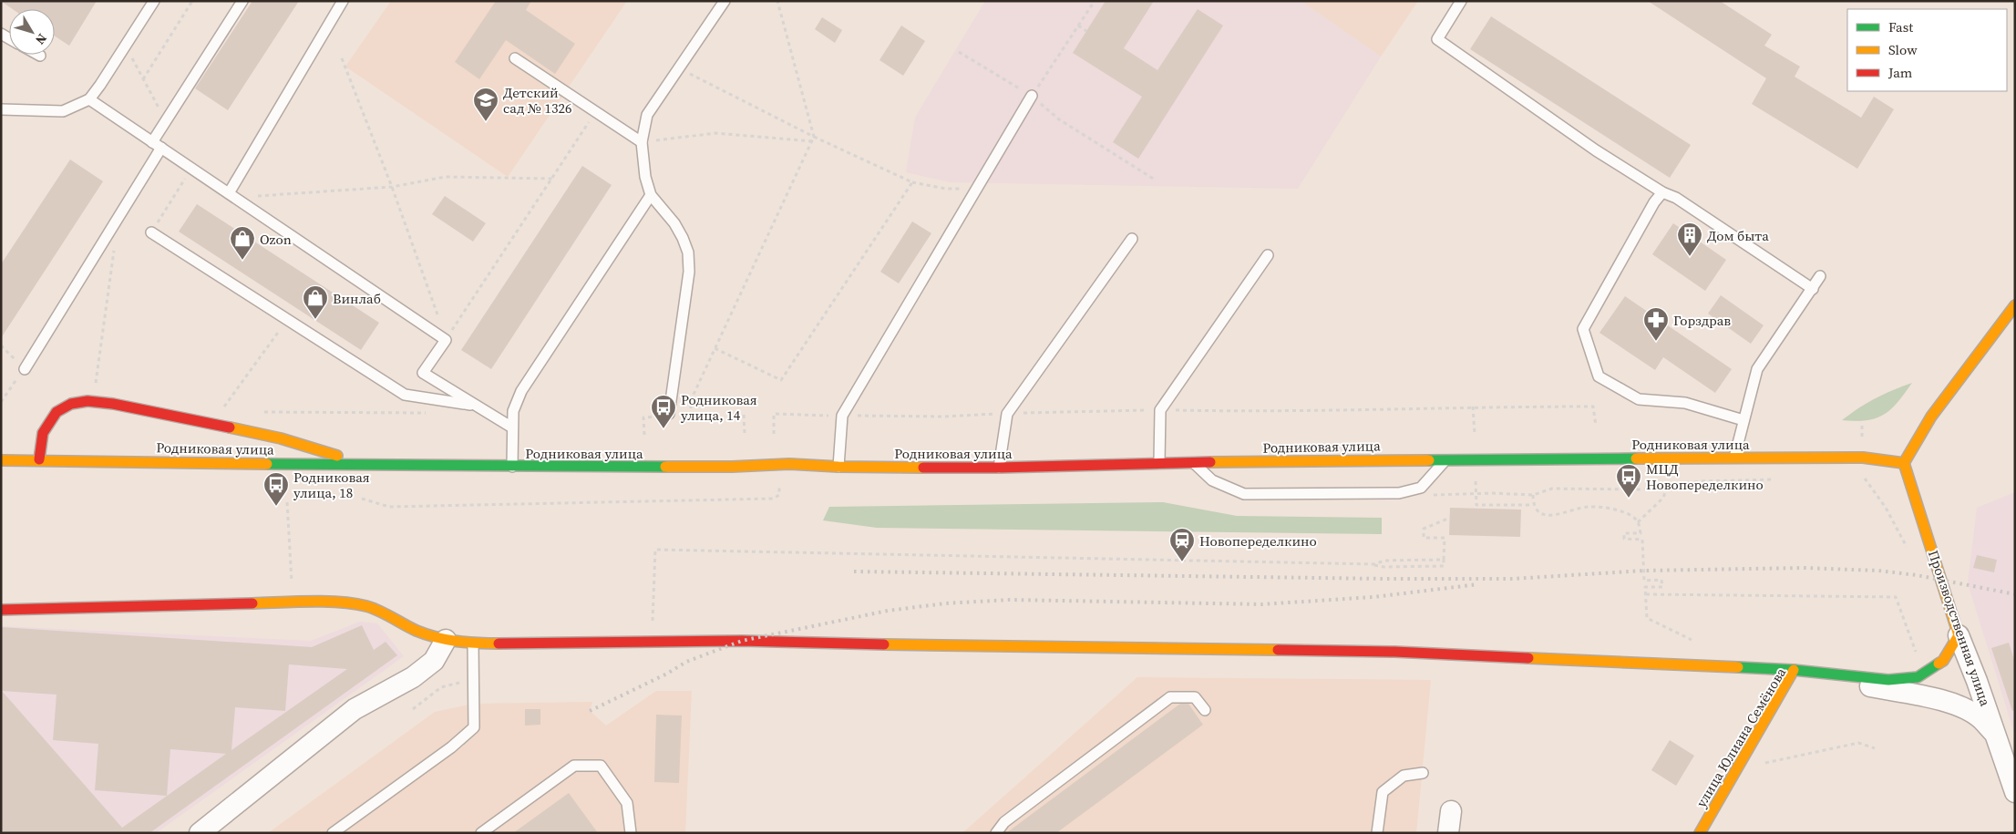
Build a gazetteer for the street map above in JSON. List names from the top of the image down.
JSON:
{
  "streets": {
    "main road": ["Родниковая улица", "Производственная улица", "улица Юлиана Семёнова"]
  },
  "crossings": [
    ["Родниковая улица", "Производственная улица"],
    ["Производственная улица", "улица Юлиана Семёнова"]
  ],
  "places": {
    "school or university": ["Детский сад № 1326"],
    "building": ["Дом быта"],
    "shop": ["Ozon", "Винлаб"],
    "pharmacy": ["Горздрав"],
    "bus stop": ["Родниковая улица, 14", "МЦД Новопеределкино", "Родниковая улица, 18"],
    "station": ["Новопеределкино"]
  },
  "legend": ["Fast", "Slow", "Jam"],
  "north": "bottom right"
}
